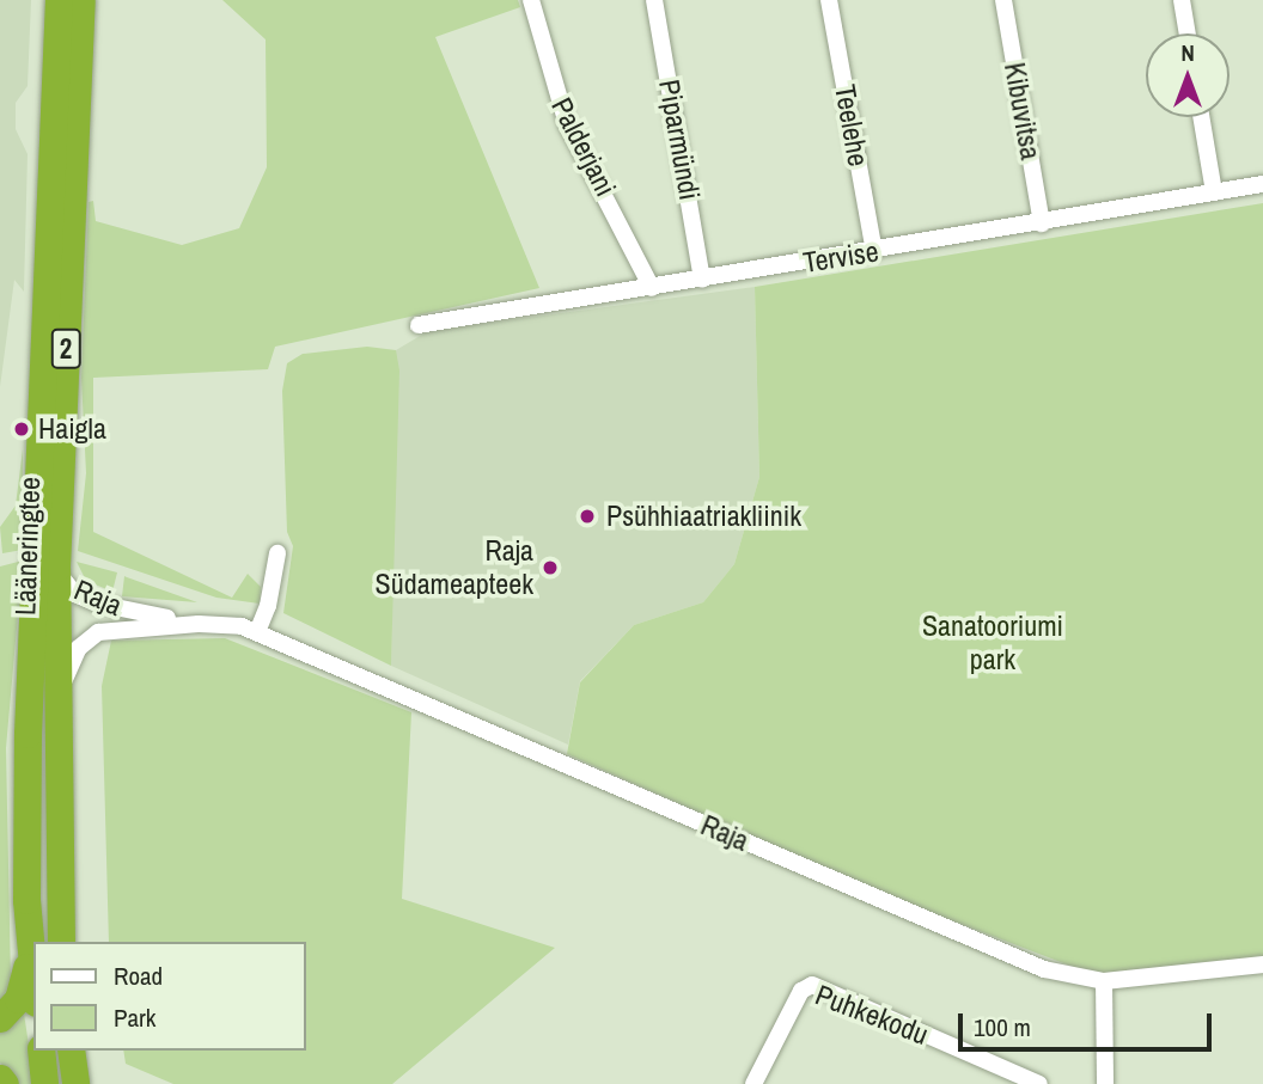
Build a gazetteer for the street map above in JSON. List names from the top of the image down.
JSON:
{
  "streets": {
    "highway": ["2", "Lääneringtee"],
    "street": [
      "Kibuvitsa",
      "Teelehe",
      "Piparmündi",
      "Palderjani",
      "Tervise",
      "Raja",
      "Puhkekodu"
    ]
  },
  "crossings": [
    ["Kibuvitsa", "Tervise"],
    ["Teelehe", "Tervise"],
    ["Piparmündi", "Tervise"],
    ["Palderjani", "Tervise"],
    ["Lääneringtee", "Raja"]
  ],
  "parks": ["Sanatooriumi park"],
  "places": ["Haigla", "Psühhiaatriakliinik", "Raja Südameapteek"],
  "legend": ["Road", "Park"],
  "scale_bar": "100 m",
  "north": "top"
}
